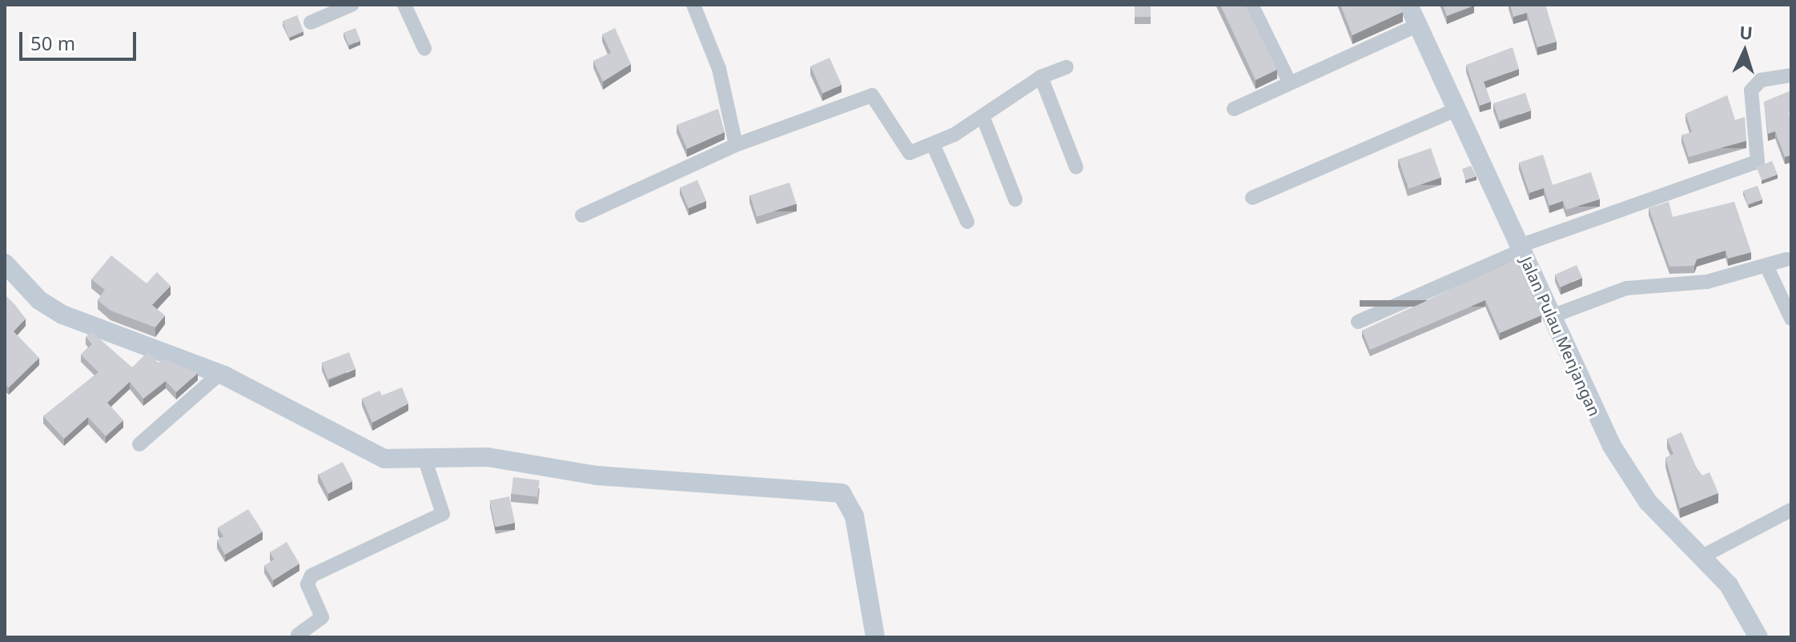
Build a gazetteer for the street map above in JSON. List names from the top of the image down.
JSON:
{
  "streets": {
    "street": ["Jalan Pulau Menjangan"]
  },
  "scale_bar": "50 m",
  "north": "top"
}
